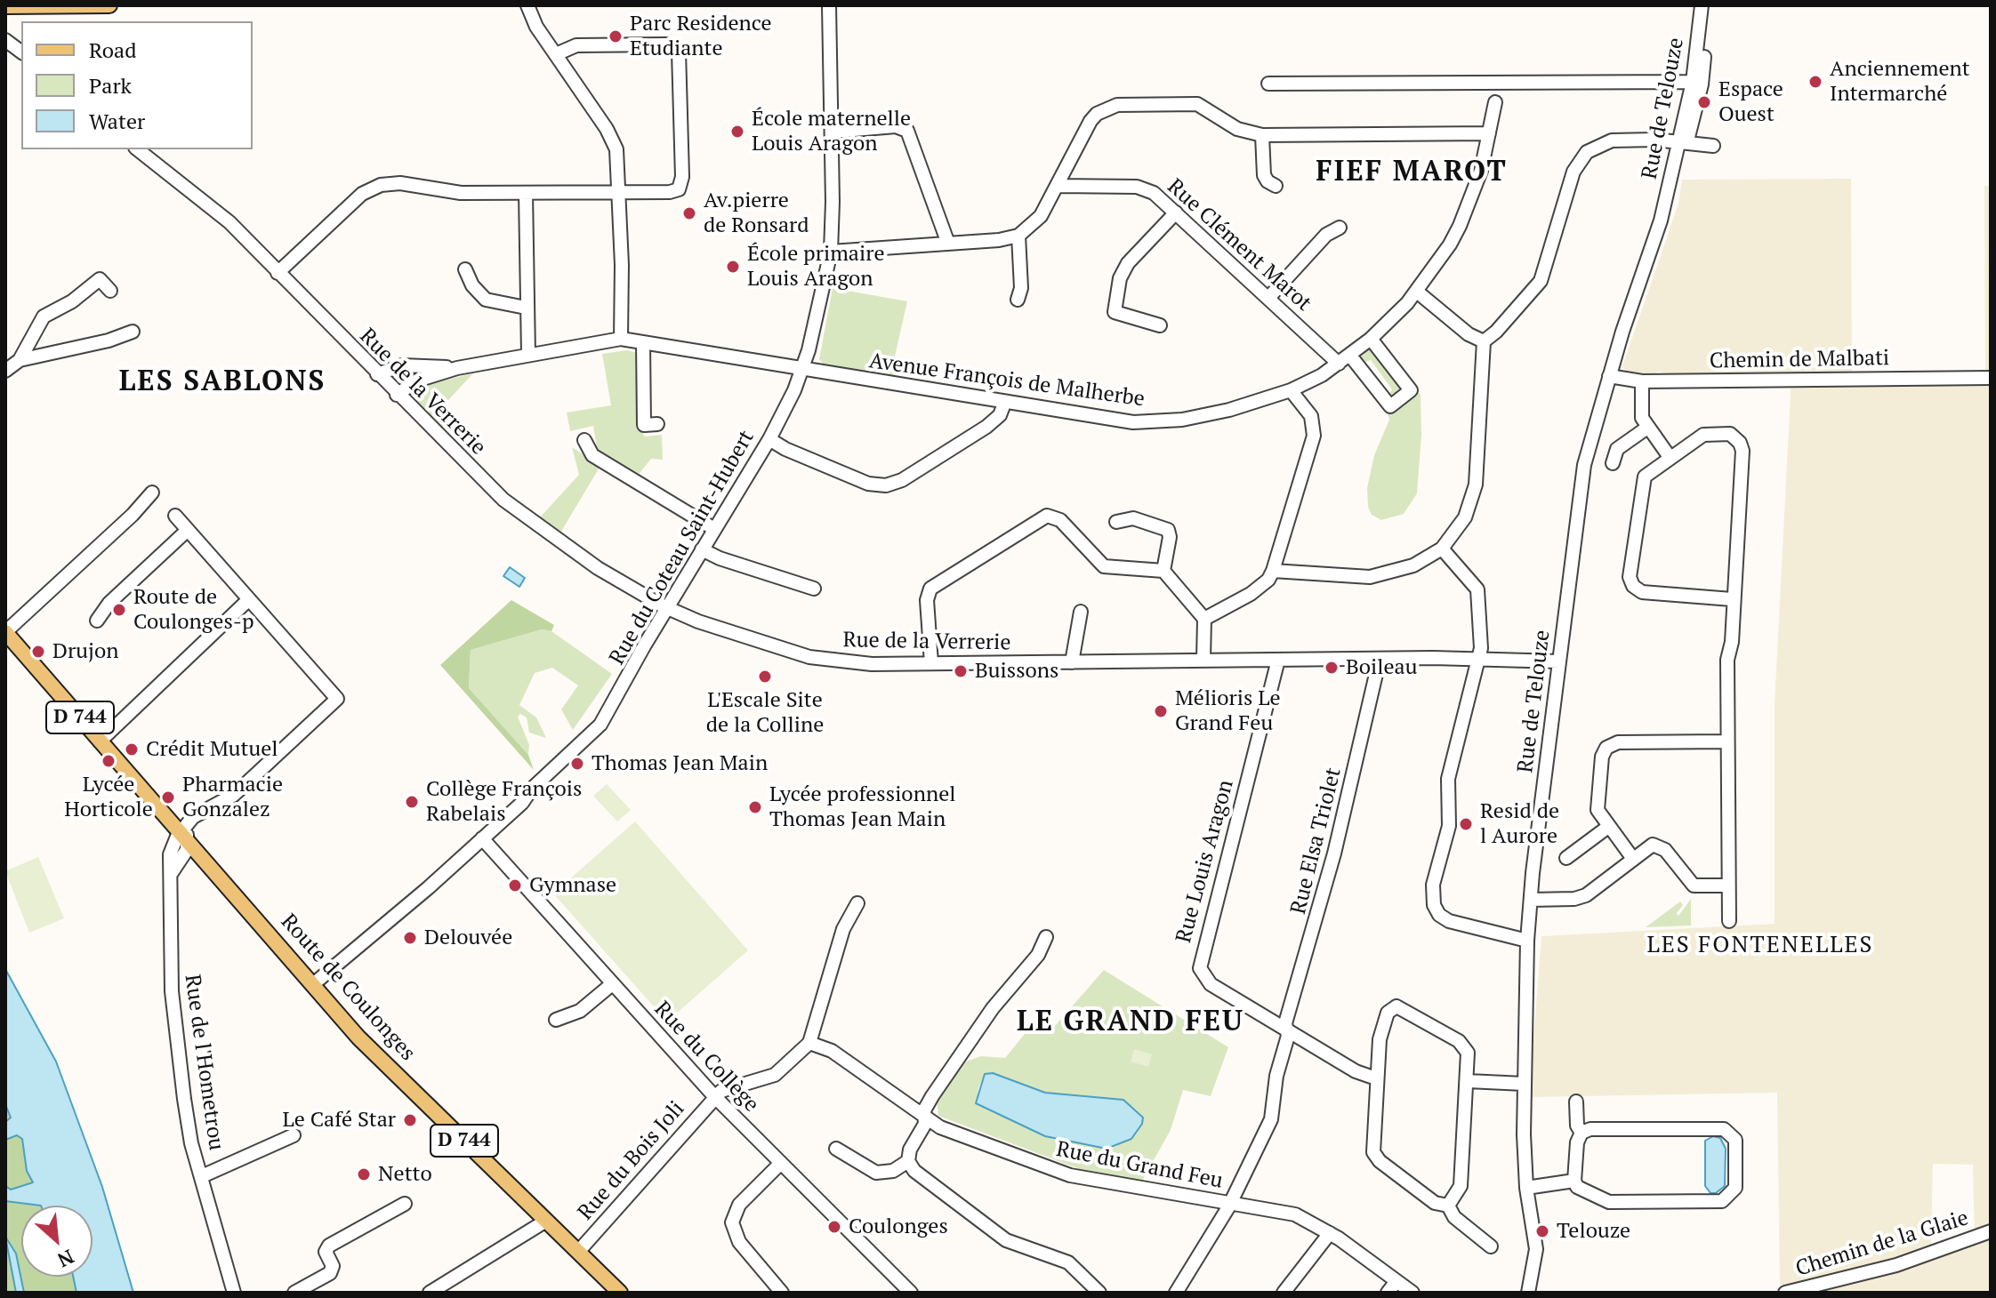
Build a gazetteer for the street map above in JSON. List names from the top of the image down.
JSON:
{
  "streets": {
    "main road": ["D 744", "Route de Coulonges"],
    "street": [
      "Rue de Telouze",
      "Rue Clément Marot",
      "Chemin de Malbati",
      "Avenue François de Malherbe",
      "Rue de la Verrerie",
      "Rue du Coteau Saint-Hubert",
      "Rue Elsa Triolet",
      "Rue Louis Aragon",
      "Rue du Collège",
      "Rue de l'Hometrou",
      "Rue du Bois Joli",
      "Rue du Grand Feu",
      "Chemin de la Glaie"
    ]
  },
  "crossings": [
    ["Rue de Telouze", "Chemin de Malbati"],
    ["Rue de Telouze", "Rue de la Verrerie"],
    ["Rue Clément Marot", "Avenue François de Malherbe"],
    ["Avenue François de Malherbe", "Rue du Coteau Saint-Hubert"],
    ["Rue de la Verrerie", "Rue du Coteau Saint-Hubert"],
    ["Rue de la Verrerie", "Rue Elsa Triolet"],
    ["Rue de la Verrerie", "Rue Louis Aragon"],
    ["Rue du Coteau Saint-Hubert", "Route de Coulonges"],
    ["Rue du Coteau Saint-Hubert", "Rue du Collège"],
    ["Rue Elsa Triolet", "Rue Louis Aragon"],
    ["Rue Elsa Triolet", "Rue du Grand Feu"],
    ["Route de Coulonges", "Rue de l'Hometrou"],
    ["Route de Coulonges", "Rue du Bois Joli"],
    ["Rue du Collège", "Rue du Bois Joli"]
  ],
  "districts": [
    "FIEF MAROT",
    "LES SABLONS",
    "LES FONTENELLES",
    "LE GRAND FEU"
  ],
  "places": [
    "Parc Residence Etudiante",
    "Anciennement Intermarché",
    "Espace Ouest",
    "École maternelle Louis Aragon",
    "Av.pierre de Ronsard",
    "École primaire Louis Aragon",
    "Route de Coulonges-p",
    "Drujon",
    "Boileau",
    "Buissons",
    "L'Escale Site de la Colline",
    "Mélioris Le Grand Feu",
    "Crédit Mutuel",
    "Lycée Horticole",
    "Thomas Jean Main",
    "Pharmacie Gonzalez",
    "Collège François Rabelais",
    "Lycée professionnel Thomas Jean Main",
    "Resid de l Aurore",
    "Gymnase",
    "Delouvée",
    "Le Café Star",
    "Netto",
    "Coulonges",
    "Telouze"
  ],
  "legend": ["Road", "Park", "Water"],
  "north": "bottom right"
}
